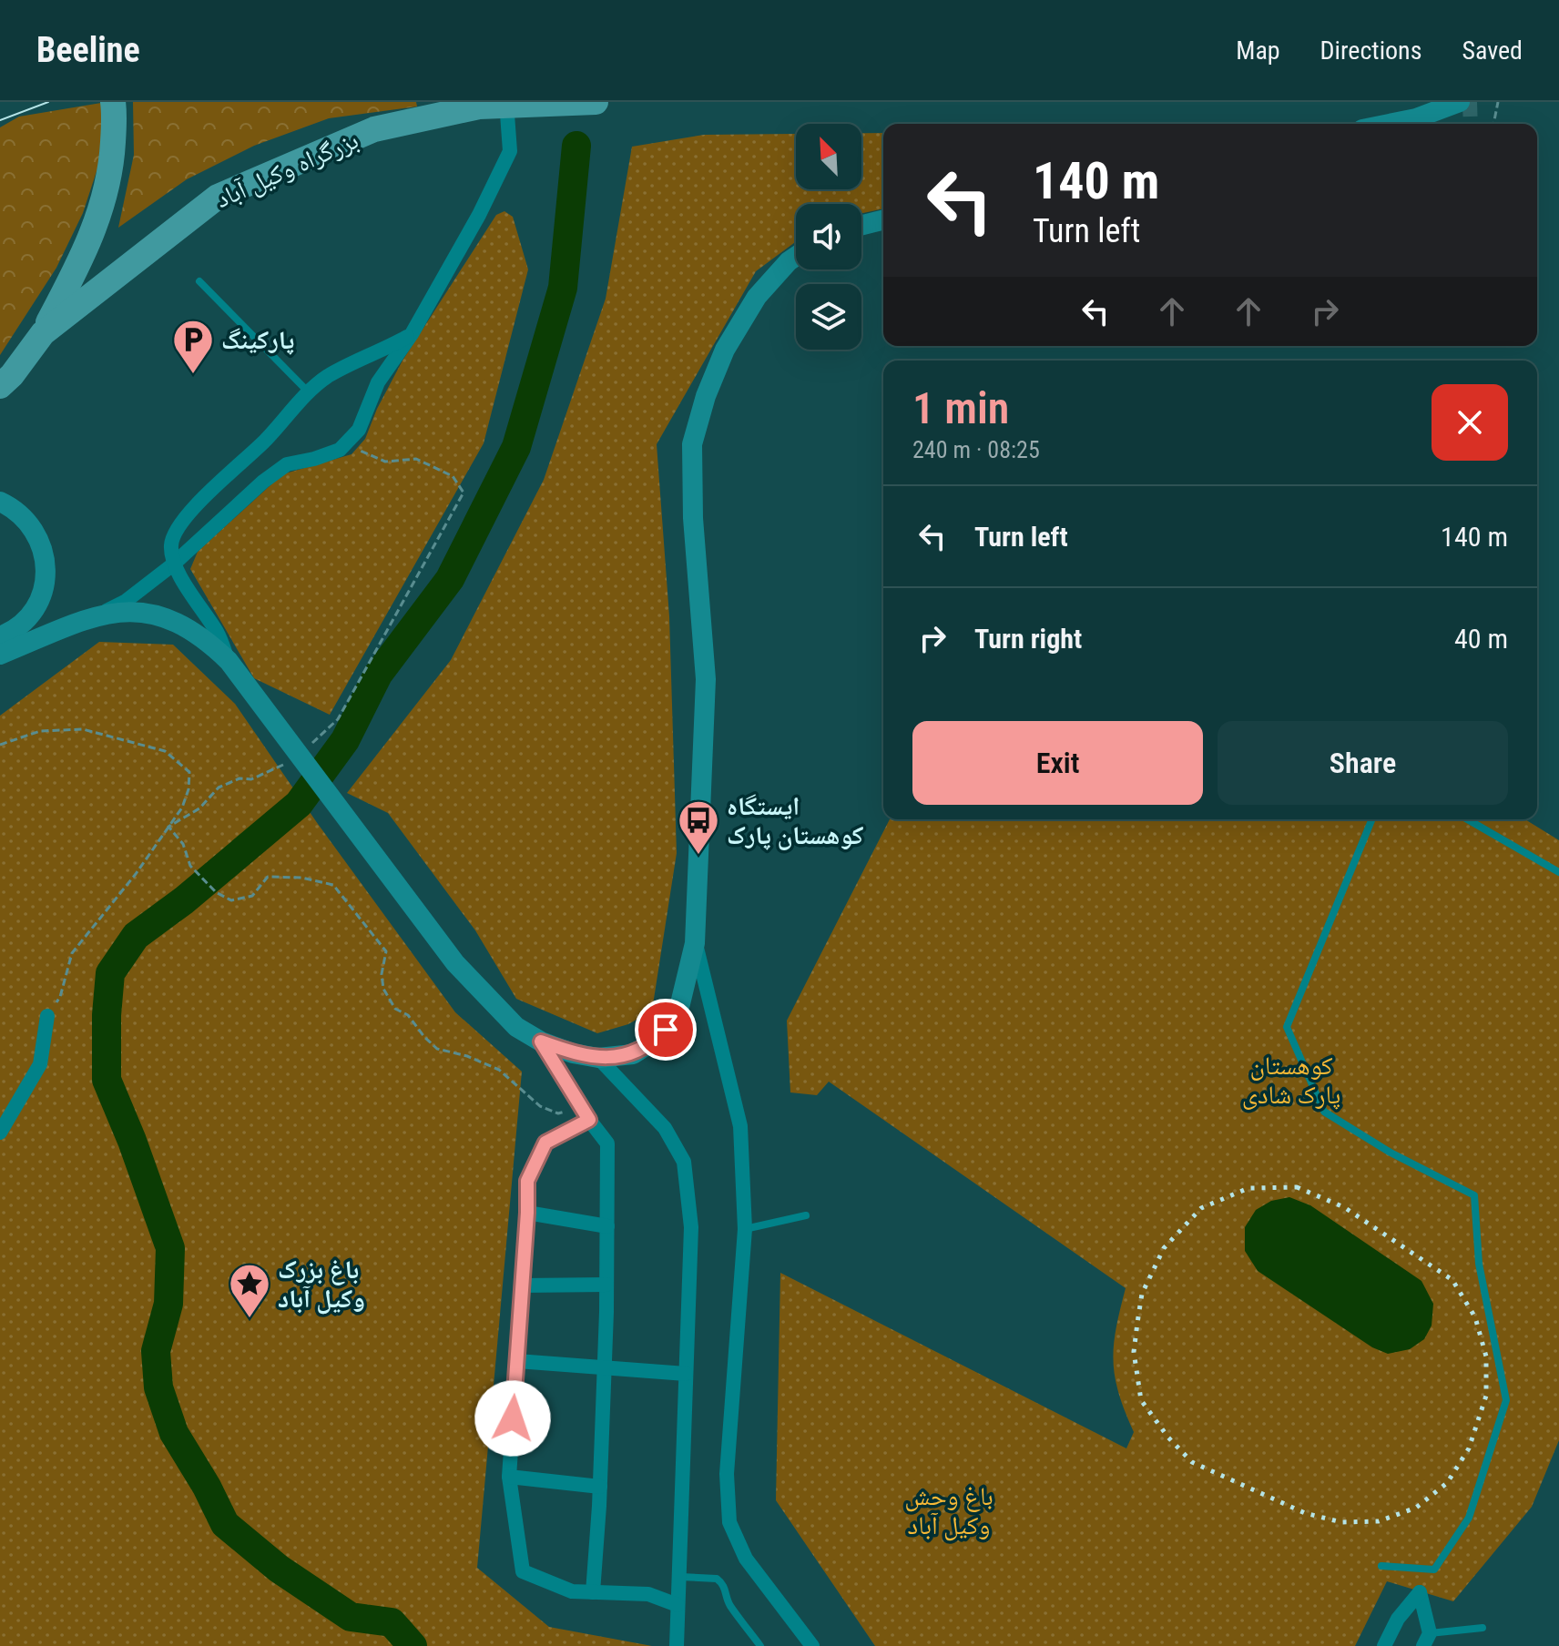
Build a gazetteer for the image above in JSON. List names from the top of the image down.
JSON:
{
  "streets": {
    "highway": ["بزرگراه وکیل آباد"]
  },
  "parks": ["کوهستان پارک شادی", "باغ وحش وکیل آباد"],
  "places": {
    "parking": ["پارکینگ"],
    "bus stop": ["ایستگاه کوهستان پارک"],
    "place": ["باغ بزرک وکیل آباد"]
  },
  "north": "top left",
  "page": {
    "header": "Beeline",
    "nav": ["Map", "Directions", "Saved"],
    "turn": ["140 m", "Turn left"],
    "heading": ["1 min", "240 m · 08:25"],
    "list": [
      {
        "name": "Turn left",
        "value": "140 m"
      },
      {
        "name": "Turn right",
        "value": "40 m"
      }
    ],
    "buttons": ["Exit", "Share"]
  }
}
